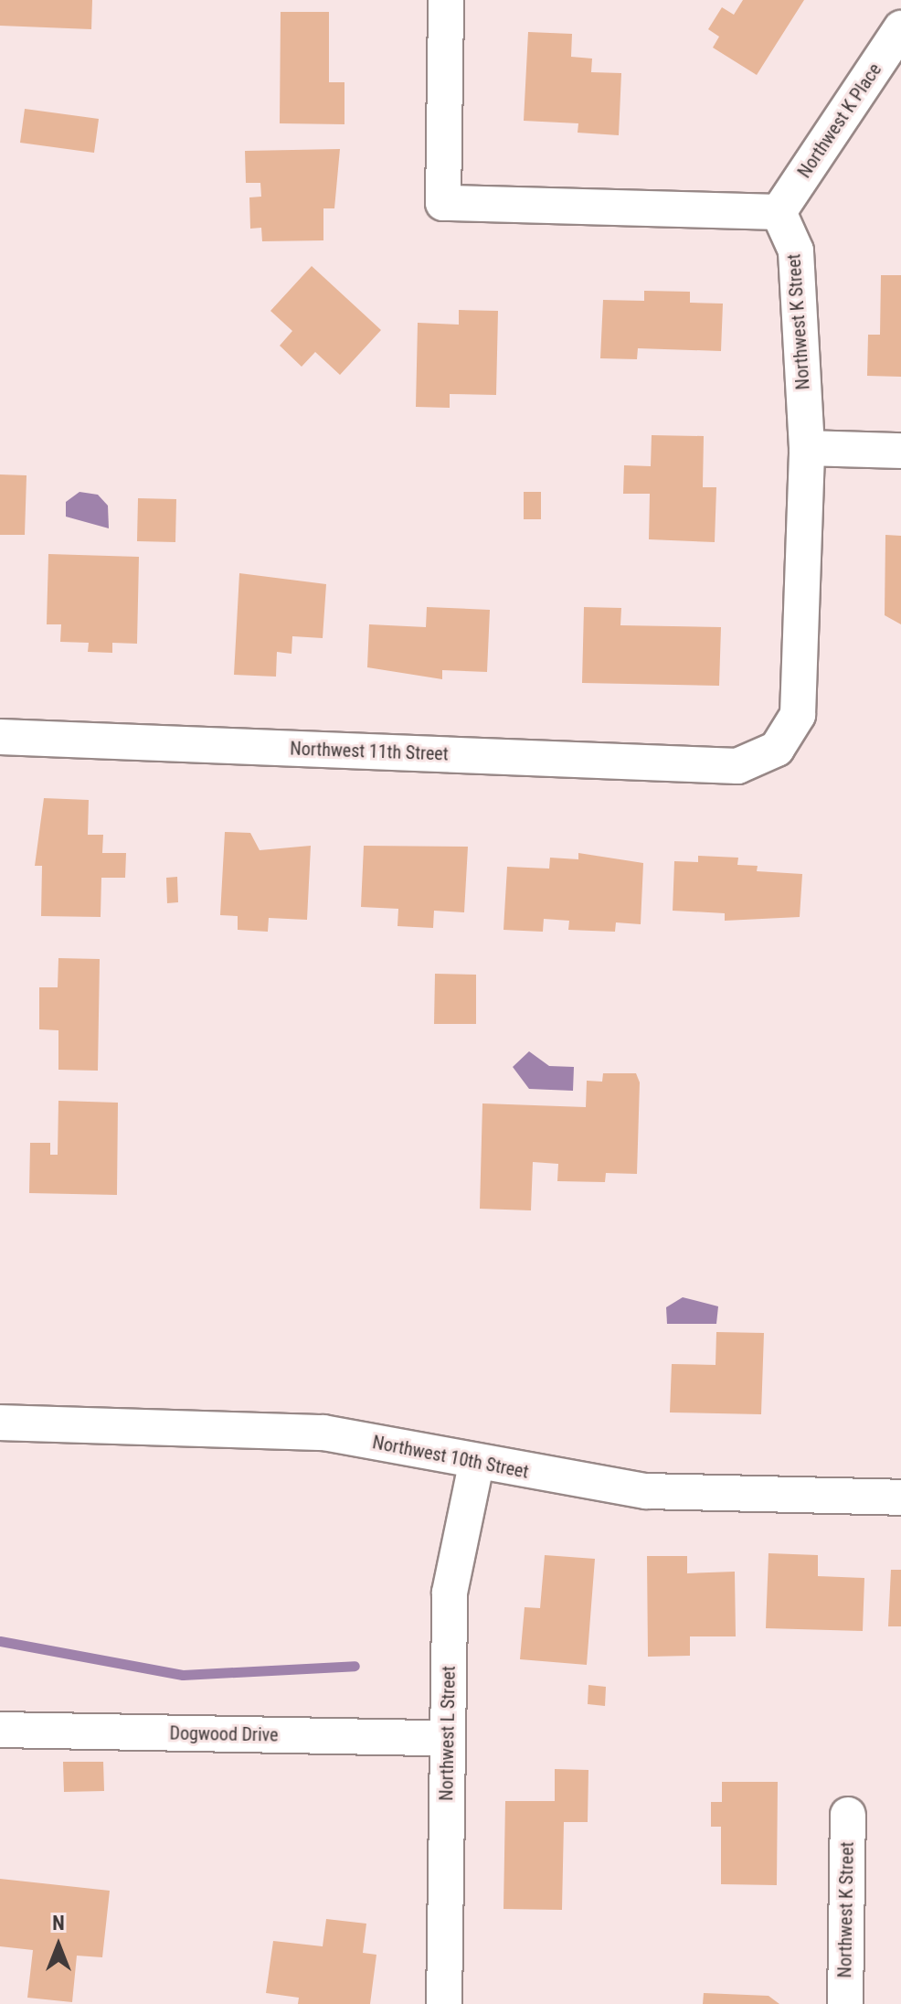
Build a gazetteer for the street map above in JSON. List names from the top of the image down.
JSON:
{
  "streets": {
    "street": [
      "Northwest K Place",
      "Northwest K Street",
      "Northwest 11th Street",
      "Northwest 10th Street",
      "Northwest L Street",
      "Dogwood Drive"
    ]
  },
  "crossings": [
    ["Northwest K Place", "Northwest K Street"],
    ["Northwest K Street", "Northwest 11th Street"],
    ["Northwest 10th Street", "Northwest L Street"],
    ["Northwest L Street", "Dogwood Drive"]
  ],
  "north": "top"
}
